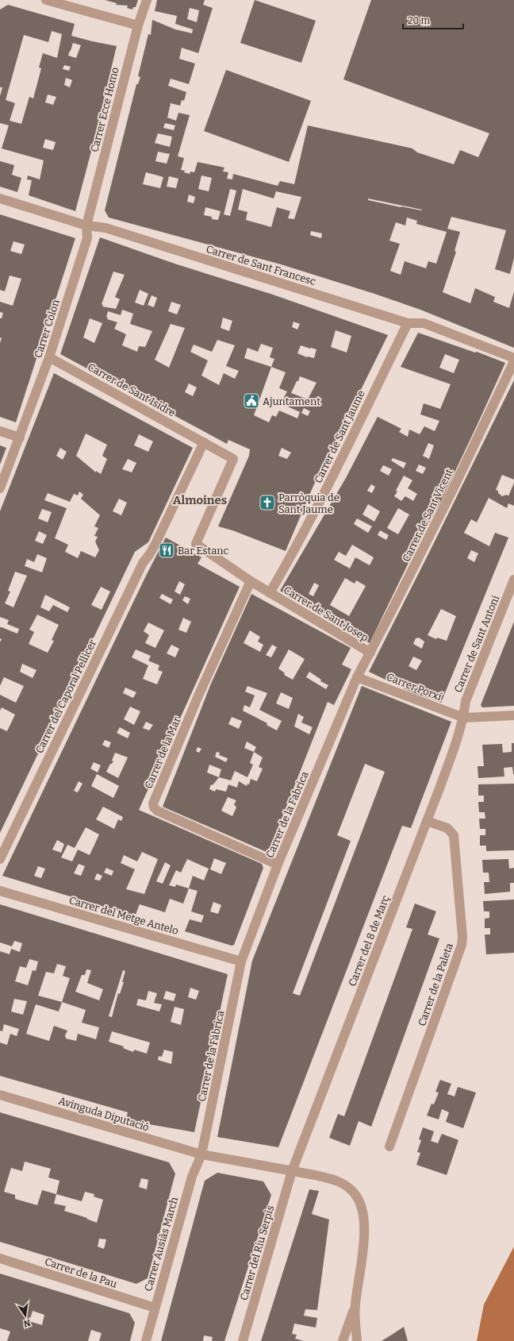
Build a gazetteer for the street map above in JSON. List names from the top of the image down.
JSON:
{
  "streets": {
    "street": [
      "Carrer Ecce Homo",
      "Carrer de Sant Francesc",
      "Carrer Colon",
      "Carrer de Sant Isidre",
      "Carrer de Sant Jaume",
      "Carrer de Sant Vicent",
      "Carrer de Sant Josep",
      "Carrer de Sant Antoni",
      "Carrer Porxí",
      "Carrer del Caporal Pellicer",
      "Carrer de la Mar",
      "Carrer de la Fabrica",
      "Carrer del Metge Antelo",
      "Carrer del 8 de Març",
      "Carrer de la Paleta",
      "Carrer de la Fàbrica",
      "Avinguda Diputació",
      "Carrer Ausiàs March",
      "Carrer del Riu Serpis",
      "Carrer de la Pau"
    ]
  },
  "crossings": [
    ["Carrer Ecce Homo", "Carrer de Sant Francesc"],
    ["Carrer Ecce Homo", "Carrer Colon"],
    ["Carrer de Sant Francesc", "Carrer Colon"],
    ["Carrer de Sant Francesc", "Carrer de Sant Jaume"],
    ["Carrer Colon", "Carrer de Sant Isidre"],
    ["Carrer de Sant Isidre", "Carrer de Sant Josep"],
    ["Carrer de Sant Isidre", "Carrer del Caporal Pellicer"],
    ["Carrer de Sant Isidre", "Carrer de la Mar"],
    ["Carrer de Sant Jaume", "Carrer de Sant Josep"],
    ["Carrer de Sant Vicent", "Carrer de Sant Josep"],
    ["Carrer de Sant Vicent", "Carrer Porxí"],
    ["Carrer de Sant Vicent", "Carrer de la Fabrica"],
    ["Carrer de Sant Josep", "Carrer de la Mar"],
    ["Carrer de Sant Antoni", "Carrer Porxí"],
    ["Carrer de Sant Antoni", "Carrer del 8 de Març"],
    ["Carrer Porxí", "Carrer de la Fabrica"],
    ["Carrer Porxí", "Carrer del 8 de Març"],
    ["Carrer de la Mar", "Carrer de la Fabrica"],
    ["Carrer de la Fabrica", "Carrer del Metge Antelo"],
    ["Carrer de la Fabrica", "Carrer de la Fàbrica"],
    ["Carrer del Metge Antelo", "Carrer de la Fàbrica"],
    ["Carrer del 8 de Març", "Carrer de la Paleta"],
    ["Carrer del 8 de Març", "Avinguda Diputació"],
    ["Carrer del 8 de Març", "Carrer del Riu Serpis"],
    ["Carrer de la Fàbrica", "Avinguda Diputació"],
    ["Carrer de la Fàbrica", "Carrer Ausiàs March"],
    ["Avinguda Diputació", "Carrer Ausiàs March"],
    ["Avinguda Diputació", "Carrer del Riu Serpis"],
    ["Carrer Ausiàs March", "Carrer de la Pau"]
  ],
  "districts": ["Almoines"],
  "places": {
    "public building": ["Ajuntament"],
    "church": ["Parròquia de Sant Jaume"],
    "restaurant": ["Bar Estanc"]
  },
  "scale_bar": "20 m",
  "north": "bottom"
}
